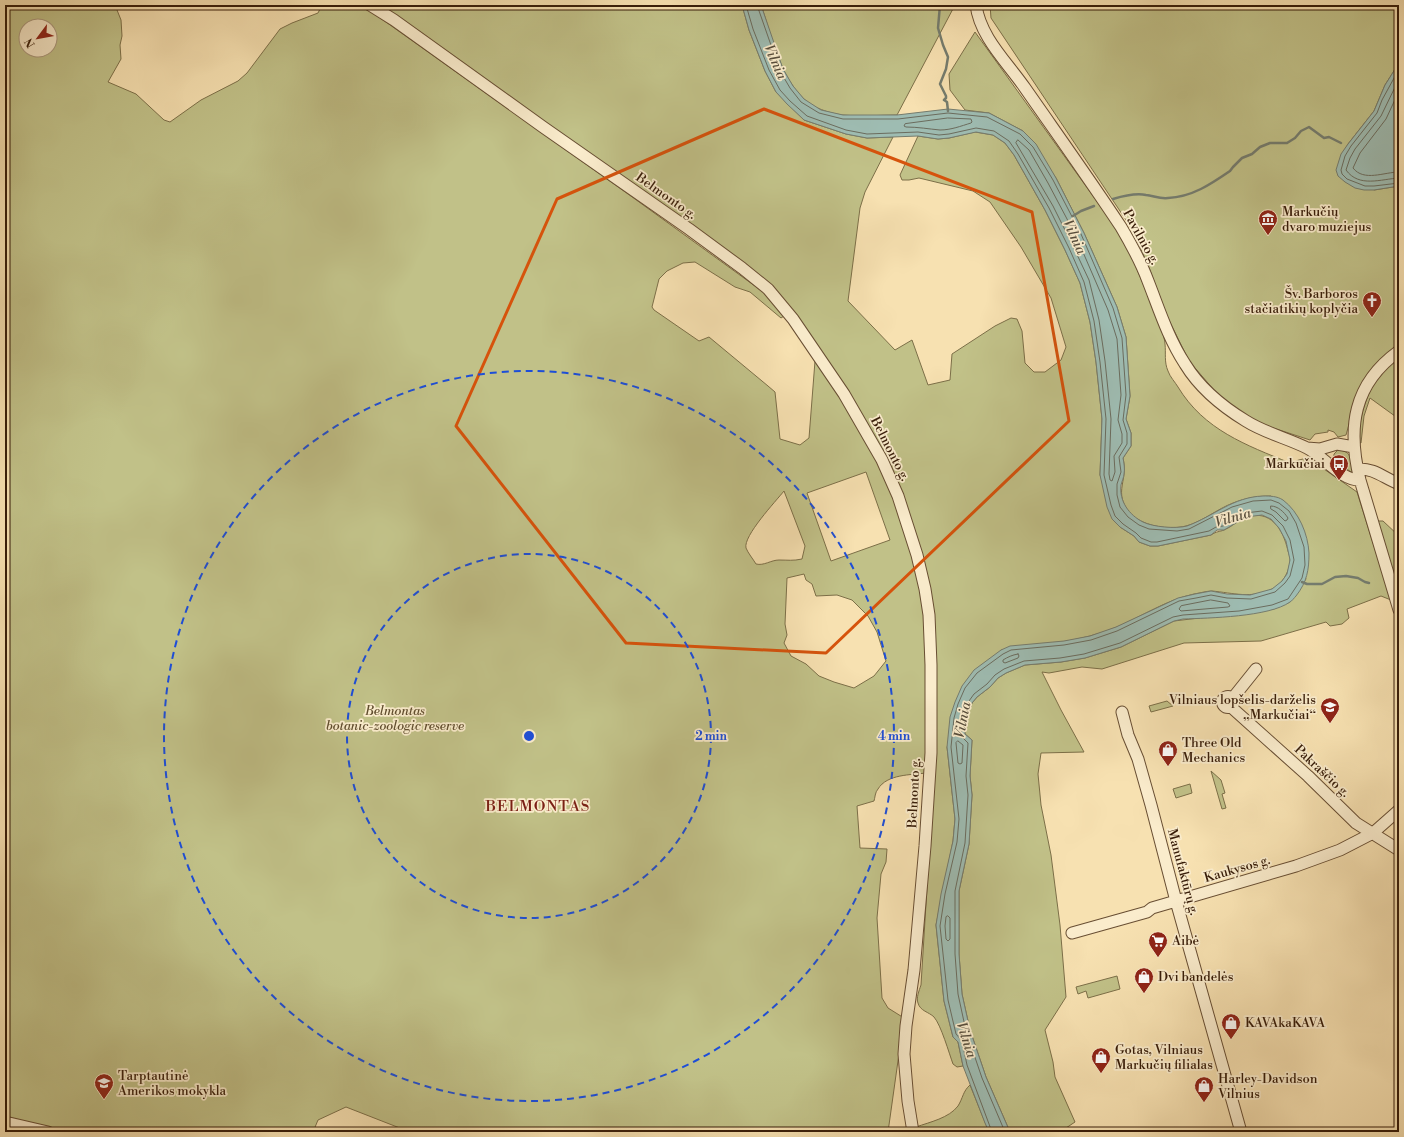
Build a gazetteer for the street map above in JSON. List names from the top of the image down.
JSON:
{
  "streets": {
    "street": [
      "Belmonto g.",
      "Pavilnio g.",
      "Pakraščio g.",
      "Kaukysos g.",
      "Manufaktūrų g."
    ]
  },
  "crossings": [
    ["Pakraščio g.", "Kaukysos g."],
    ["Kaukysos g.", "Manufaktūrų g."]
  ],
  "districts": ["BELMONTAS"],
  "water": ["Vilnia"],
  "parks": ["Belmontas botanic-zoologic reserve"],
  "places": {
    "museum": ["Markučių dvaro muziejus"],
    "church": ["Šv. Barboros stačiatikių koplyčia"],
    "bus stop": ["Markučiai"],
    "school or university": ["Vilniaus lopšelis-darželis „Markučiai“", "Tarptautinė Amerikos mokykla"],
    "shop": [
      "Three Old Mechanics",
      "Dvi bandelės",
      "KAVAkaKAVA",
      "Gotas, Vilniaus Markučių filialas",
      "Harley-Davidson Vilnius"
    ],
    "supermarket": ["Aibė"]
  },
  "north": "bottom left",
  "rings": ["2 min", "4 min"]
}
